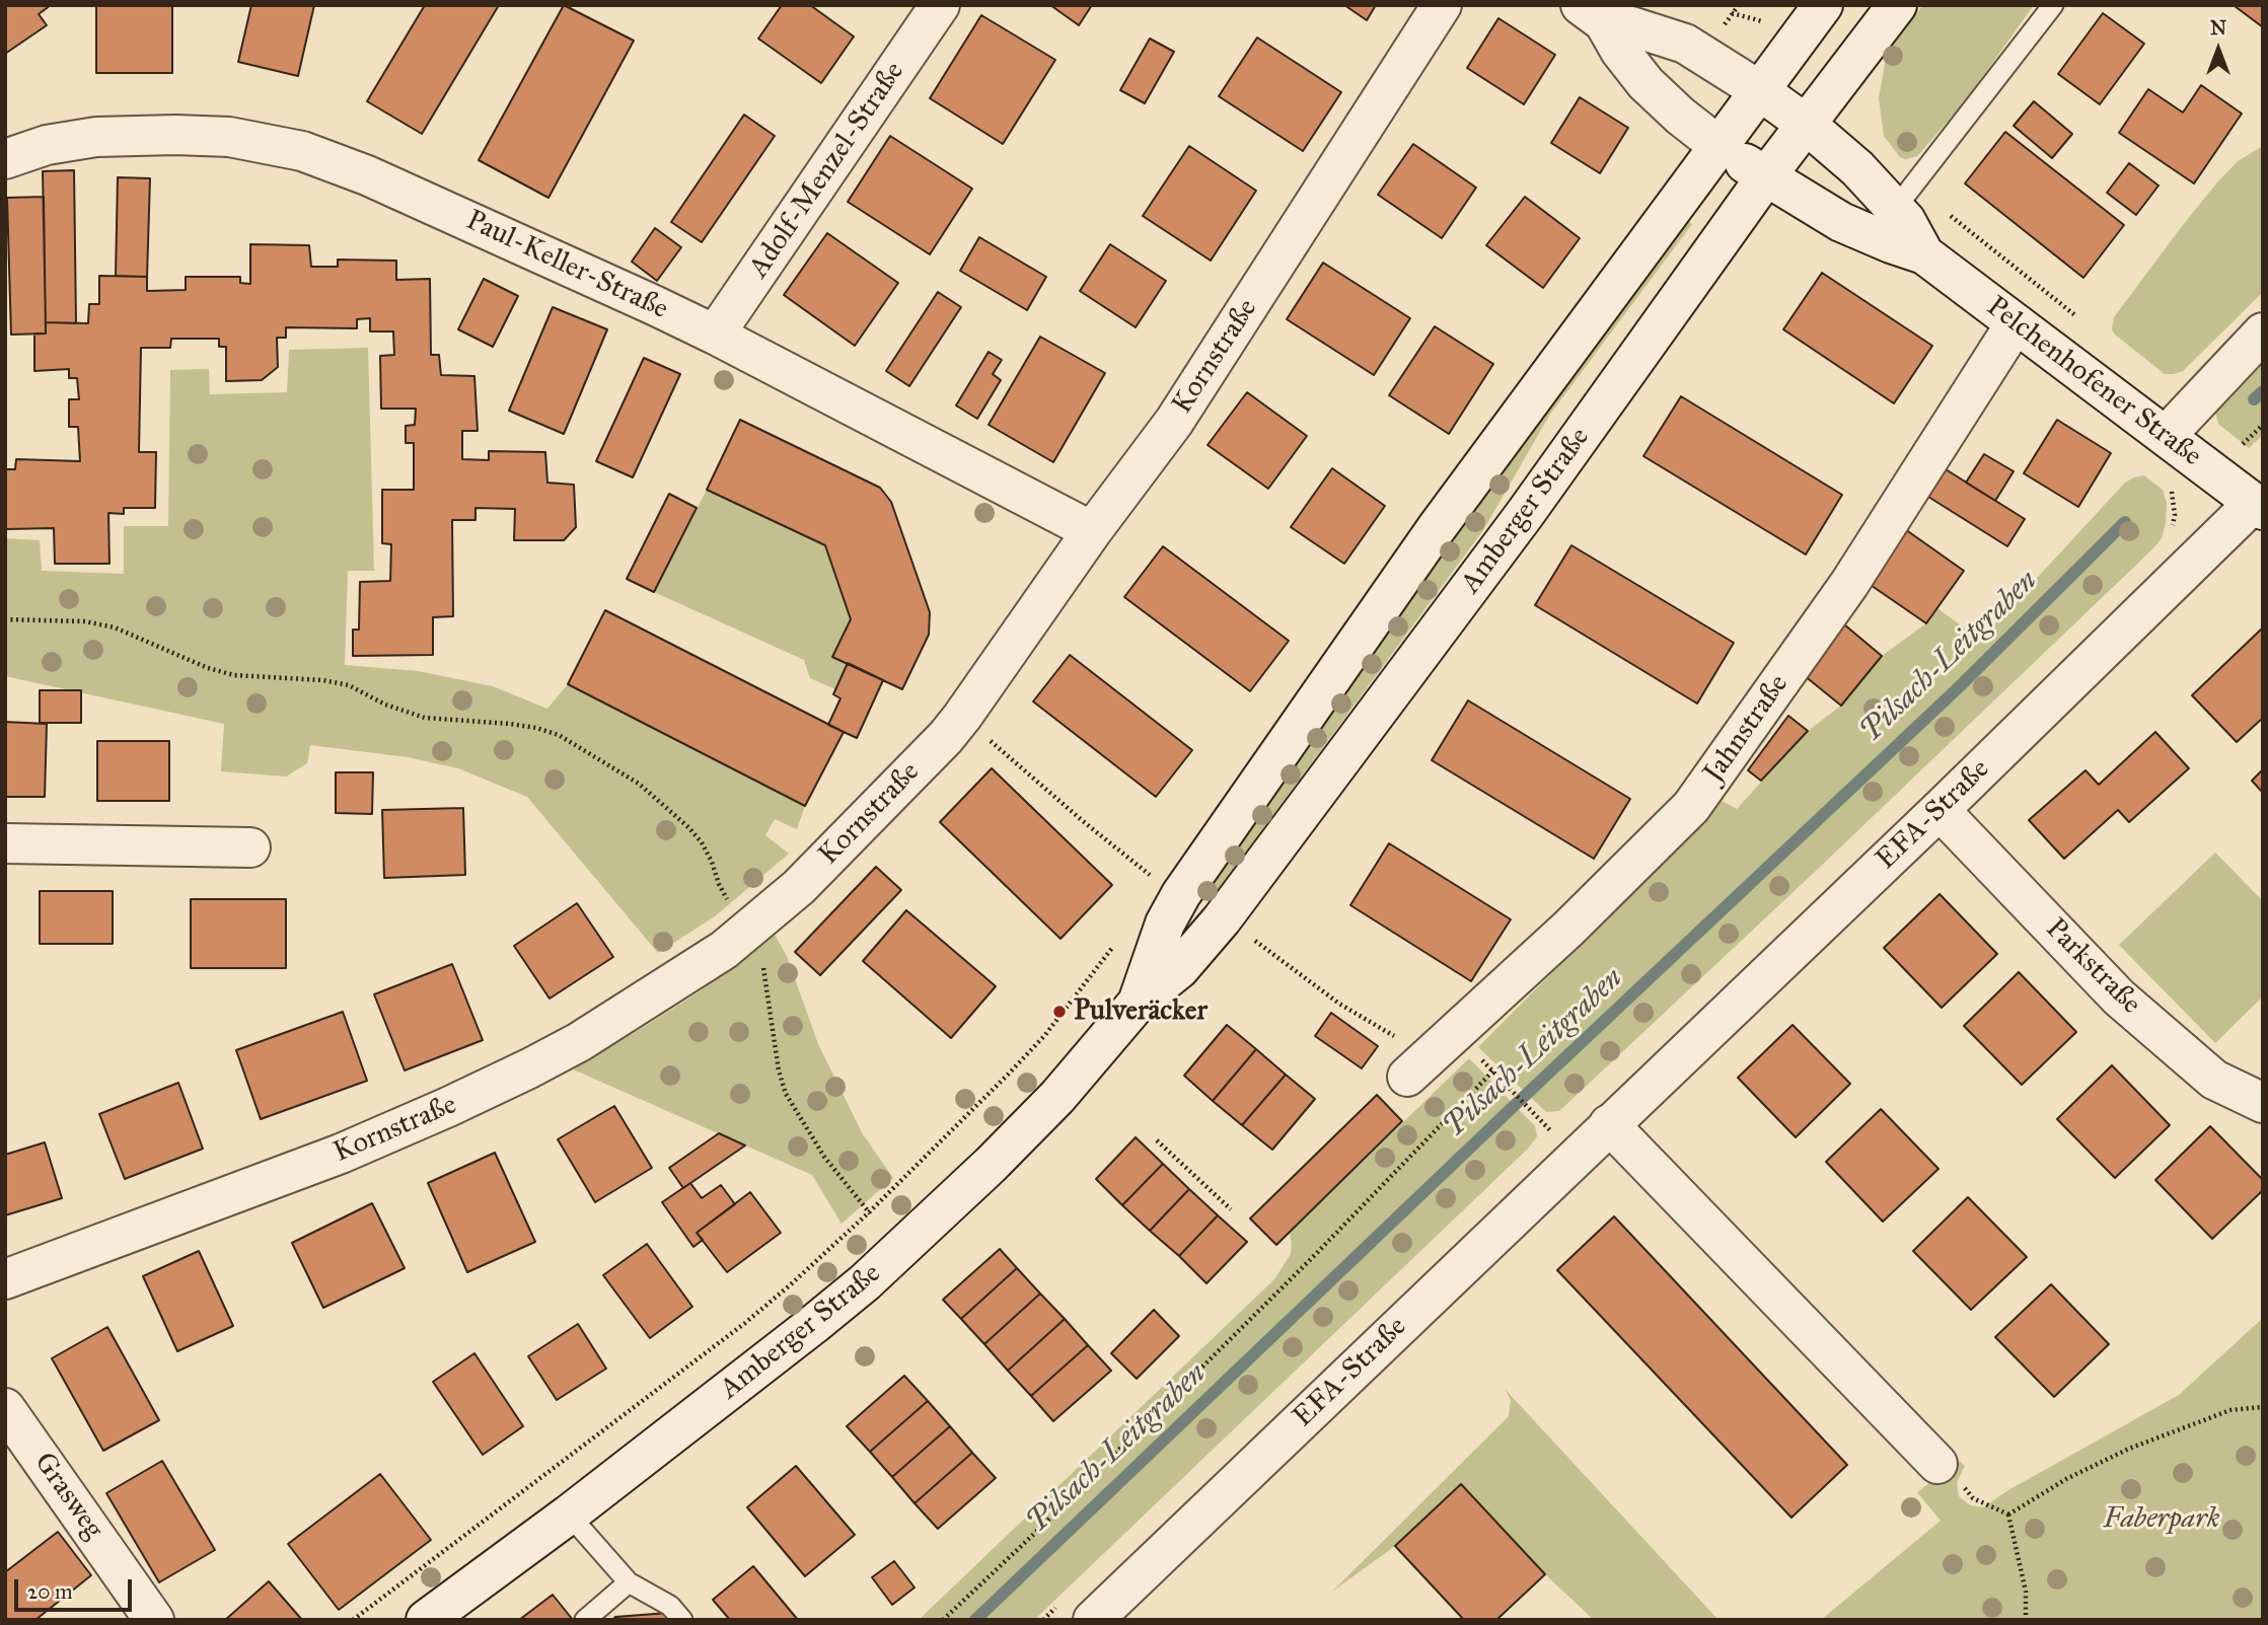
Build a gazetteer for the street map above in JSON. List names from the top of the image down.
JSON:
{
  "streets": {
    "street": [
      "Adolf-Menzel-Straße",
      "Paul-Keller-Straße",
      "Kornstraße",
      "Pelchenhofener Straße",
      "Amberger Straße",
      "Jahnstraße",
      "EFA-Straße",
      "Parkstraße",
      "Grasweg"
    ]
  },
  "crossings": [
    ["Adolf-Menzel-Straße", "Paul-Keller-Straße"],
    ["Paul-Keller-Straße", "Kornstraße"],
    ["Pelchenhofener Straße", "Amberger Straße"],
    ["Pelchenhofener Straße", "Jahnstraße"],
    ["Pelchenhofener Straße", "EFA-Straße"],
    ["EFA-Straße", "Parkstraße"]
  ],
  "water": ["Pilsach-Leitgraben"],
  "parks": ["Faberpark"],
  "places": ["Pulveräcker"],
  "scale_bar": "20 m",
  "north": "top"
}
